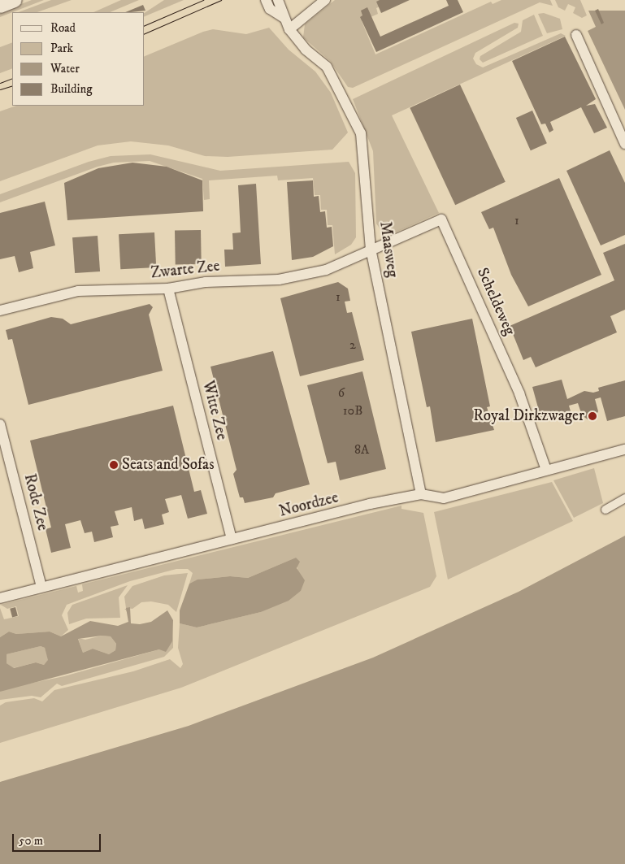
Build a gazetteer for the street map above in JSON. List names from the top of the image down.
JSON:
{
  "streets": {
    "street": [
      "Maasweg",
      "Zwarte Zee",
      "Scheldeweg",
      "Witte Zee",
      "Rode Zee",
      "Noordzee"
    ]
  },
  "crossings": [
    ["Maasweg", "Zwarte Zee"],
    ["Maasweg", "Scheldeweg"],
    ["Maasweg", "Noordzee"],
    ["Zwarte Zee", "Scheldeweg"],
    ["Zwarte Zee", "Witte Zee"],
    ["Scheldeweg", "Noordzee"],
    ["Witte Zee", "Noordzee"],
    ["Rode Zee", "Noordzee"]
  ],
  "places": ["Royal Dirkzwager", "Seats and Sofas"],
  "house_numbers": [
    "1",
    "1",
    "2",
    "6",
    "10B",
    "8A"
  ],
  "legend": [
    "Road",
    "Park",
    "Water",
    "Building"
  ],
  "scale_bar": "50 m"
}
